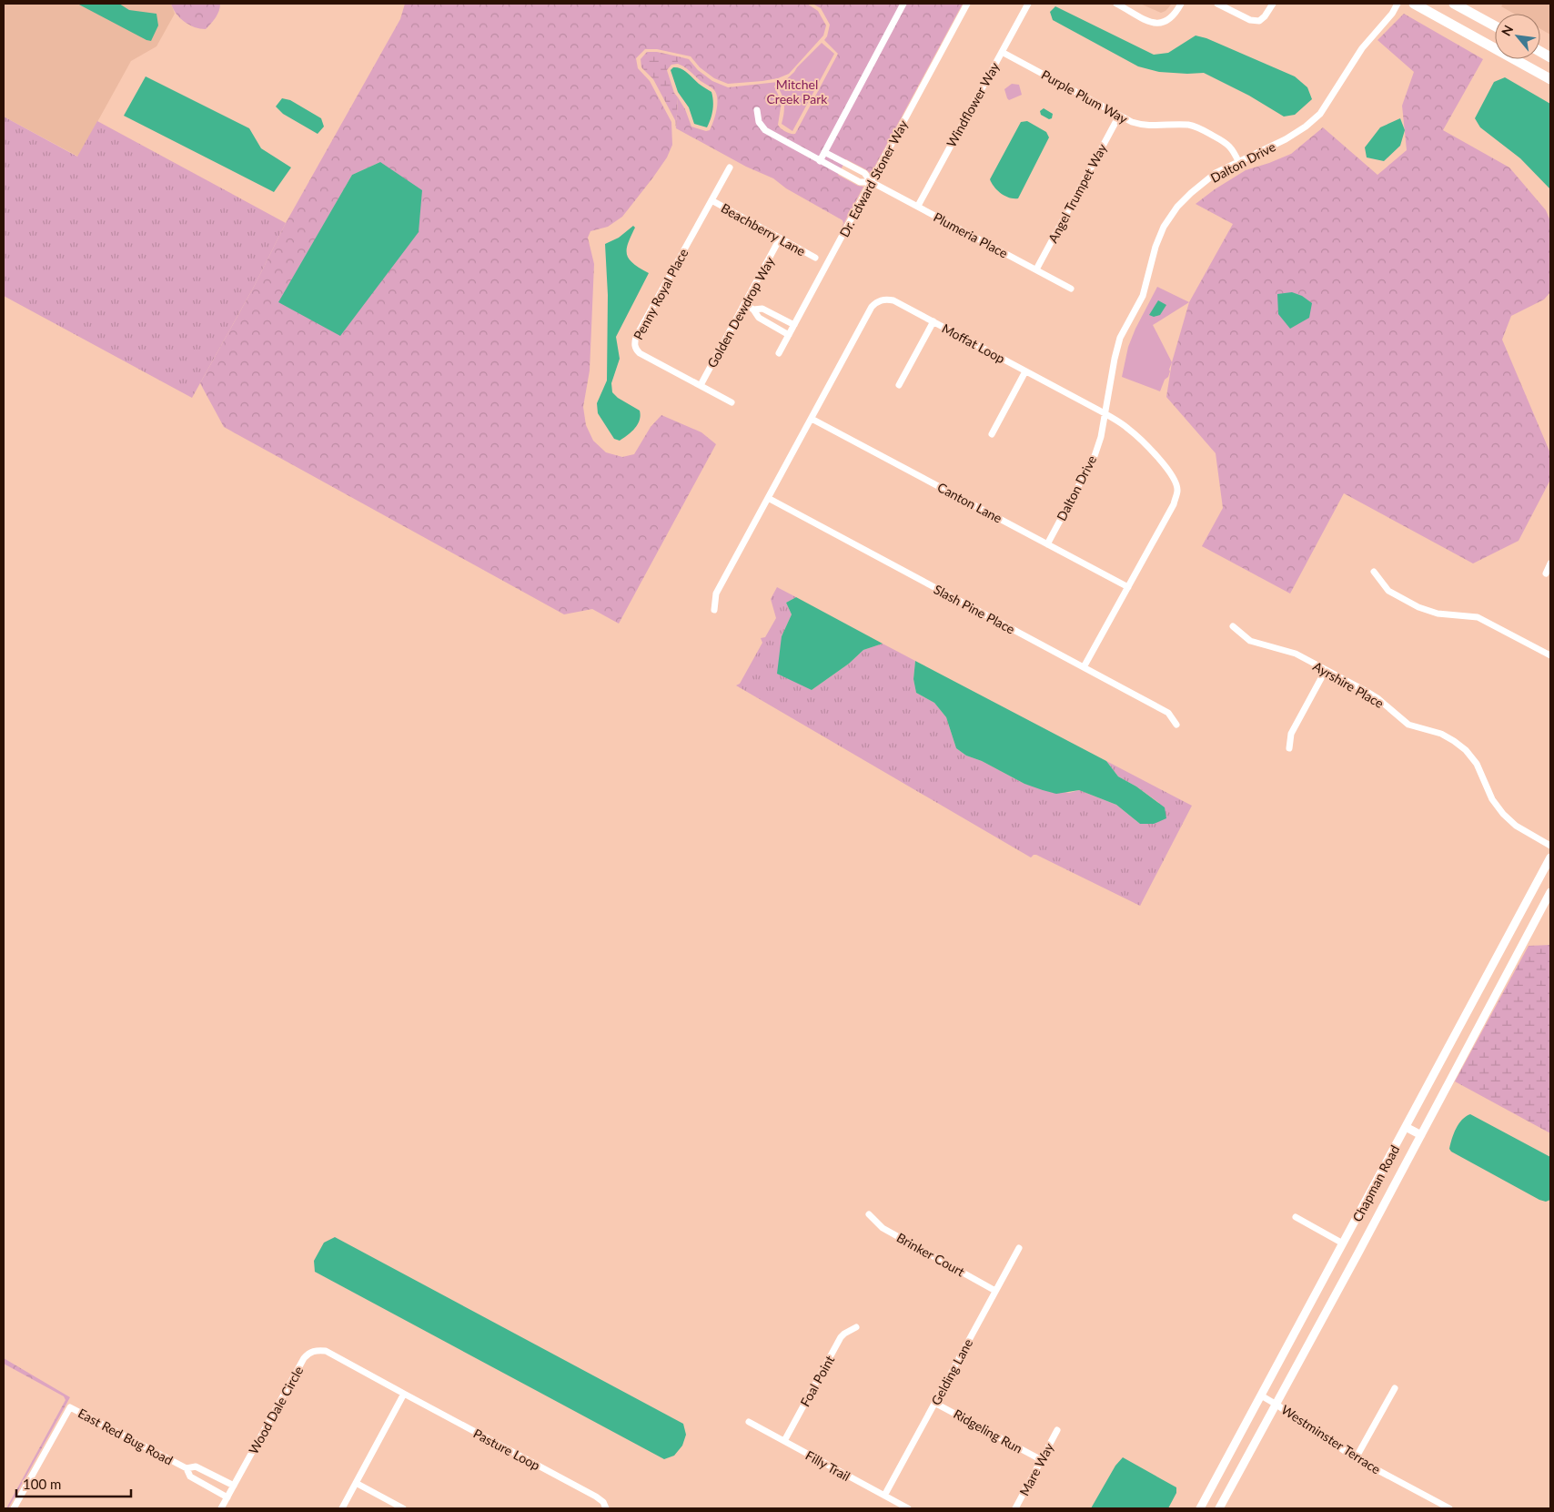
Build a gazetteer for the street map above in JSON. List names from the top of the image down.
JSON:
{
  "streets": {
    "street": [
      "Purple Plum Way",
      "Windflower Way",
      "Dalton Drive",
      "Dr. Edward Stoner Way",
      "Angel Trumpet Way",
      "Beachberry Lane",
      "Plumeria Place",
      "Penny Royal Place",
      "Golden Dewdrop Way",
      "Moffat Loop",
      "Canton Lane",
      "Slash Pine Place",
      "Ayrshire Place",
      "Chapman Road",
      "Brinker Court",
      "Gelding Lane",
      "Foal Point",
      "Wood Dale Circle",
      "Ridgeling Run",
      "East Red Bug Road",
      "Westminster Terrace",
      "Pasture Loop",
      "Filly Trail",
      "Mare Way"
    ]
  },
  "crossings": [
    ["Purple Plum Way", "Windflower Way"],
    ["Purple Plum Way", "Dalton Drive"],
    ["Purple Plum Way", "Angel Trumpet Way"],
    ["Windflower Way", "Plumeria Place"],
    ["Dalton Drive", "Moffat Loop"],
    ["Dalton Drive", "Canton Lane"],
    ["Dr. Edward Stoner Way", "Plumeria Place"],
    ["Angel Trumpet Way", "Plumeria Place"],
    ["Beachberry Lane", "Penny Royal Place"],
    ["Beachberry Lane", "Golden Dewdrop Way"],
    ["Penny Royal Place", "Golden Dewdrop Way"],
    ["Moffat Loop", "Canton Lane"],
    ["Moffat Loop", "Slash Pine Place"],
    ["Chapman Road", "Westminster Terrace"],
    ["Brinker Court", "Gelding Lane"],
    ["Gelding Lane", "Ridgeling Run"],
    ["Gelding Lane", "Filly Trail"],
    ["Foal Point", "Filly Trail"],
    ["Wood Dale Circle", "Pasture Loop"],
    ["Ridgeling Run", "Mare Way"]
  ],
  "parks": ["Mitchel Creek Park"],
  "scale_bar": "100 m",
  "north": "top left"
}
